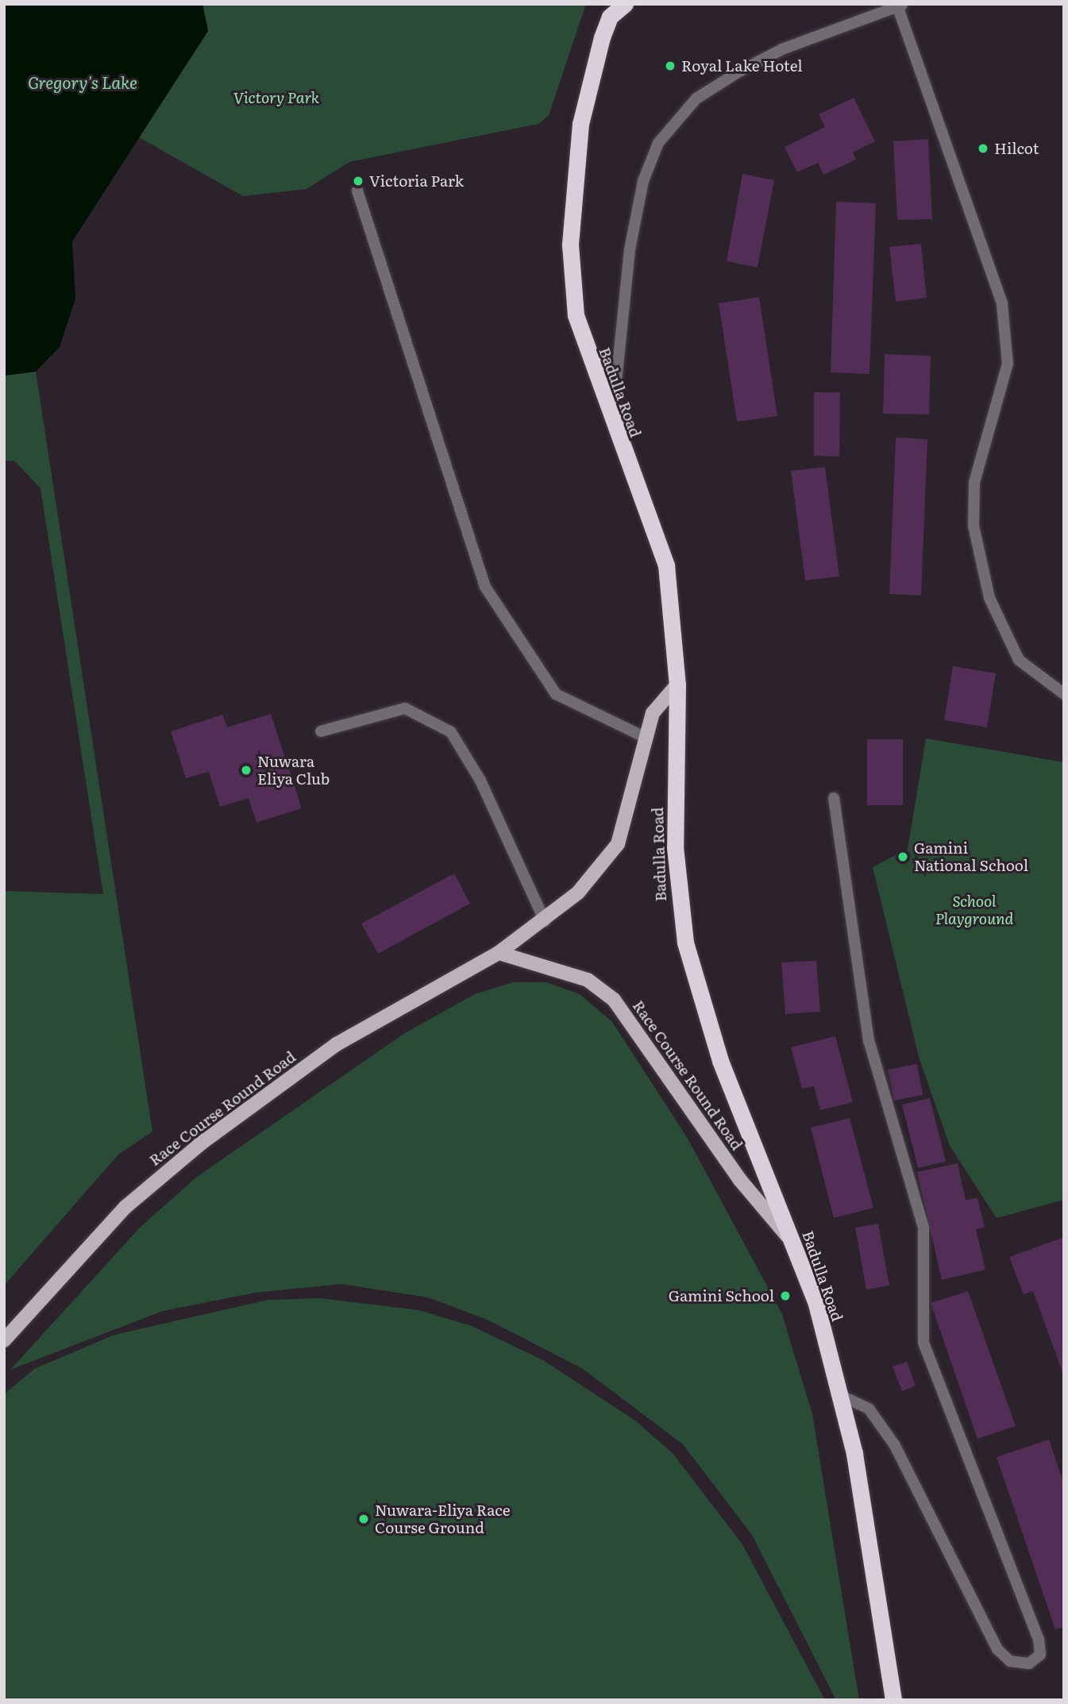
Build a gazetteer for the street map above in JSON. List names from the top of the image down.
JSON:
{
  "streets": {
    "highway": ["Badulla Road"],
    "main road": ["Race Course Round Road"]
  },
  "crossings": [
    ["Badulla Road", "Race Course Round Road"]
  ],
  "water": ["Gregory's Lake"],
  "parks": ["Victory Park", "School Playground"],
  "places": [
    "Royal Lake Hotel",
    "Hilcot",
    "Victoria Park",
    "Nuwara Eliya Club",
    "Gamini National School",
    "Gamini School",
    "Nuwara-Eliya Race Course Ground"
  ]
}
